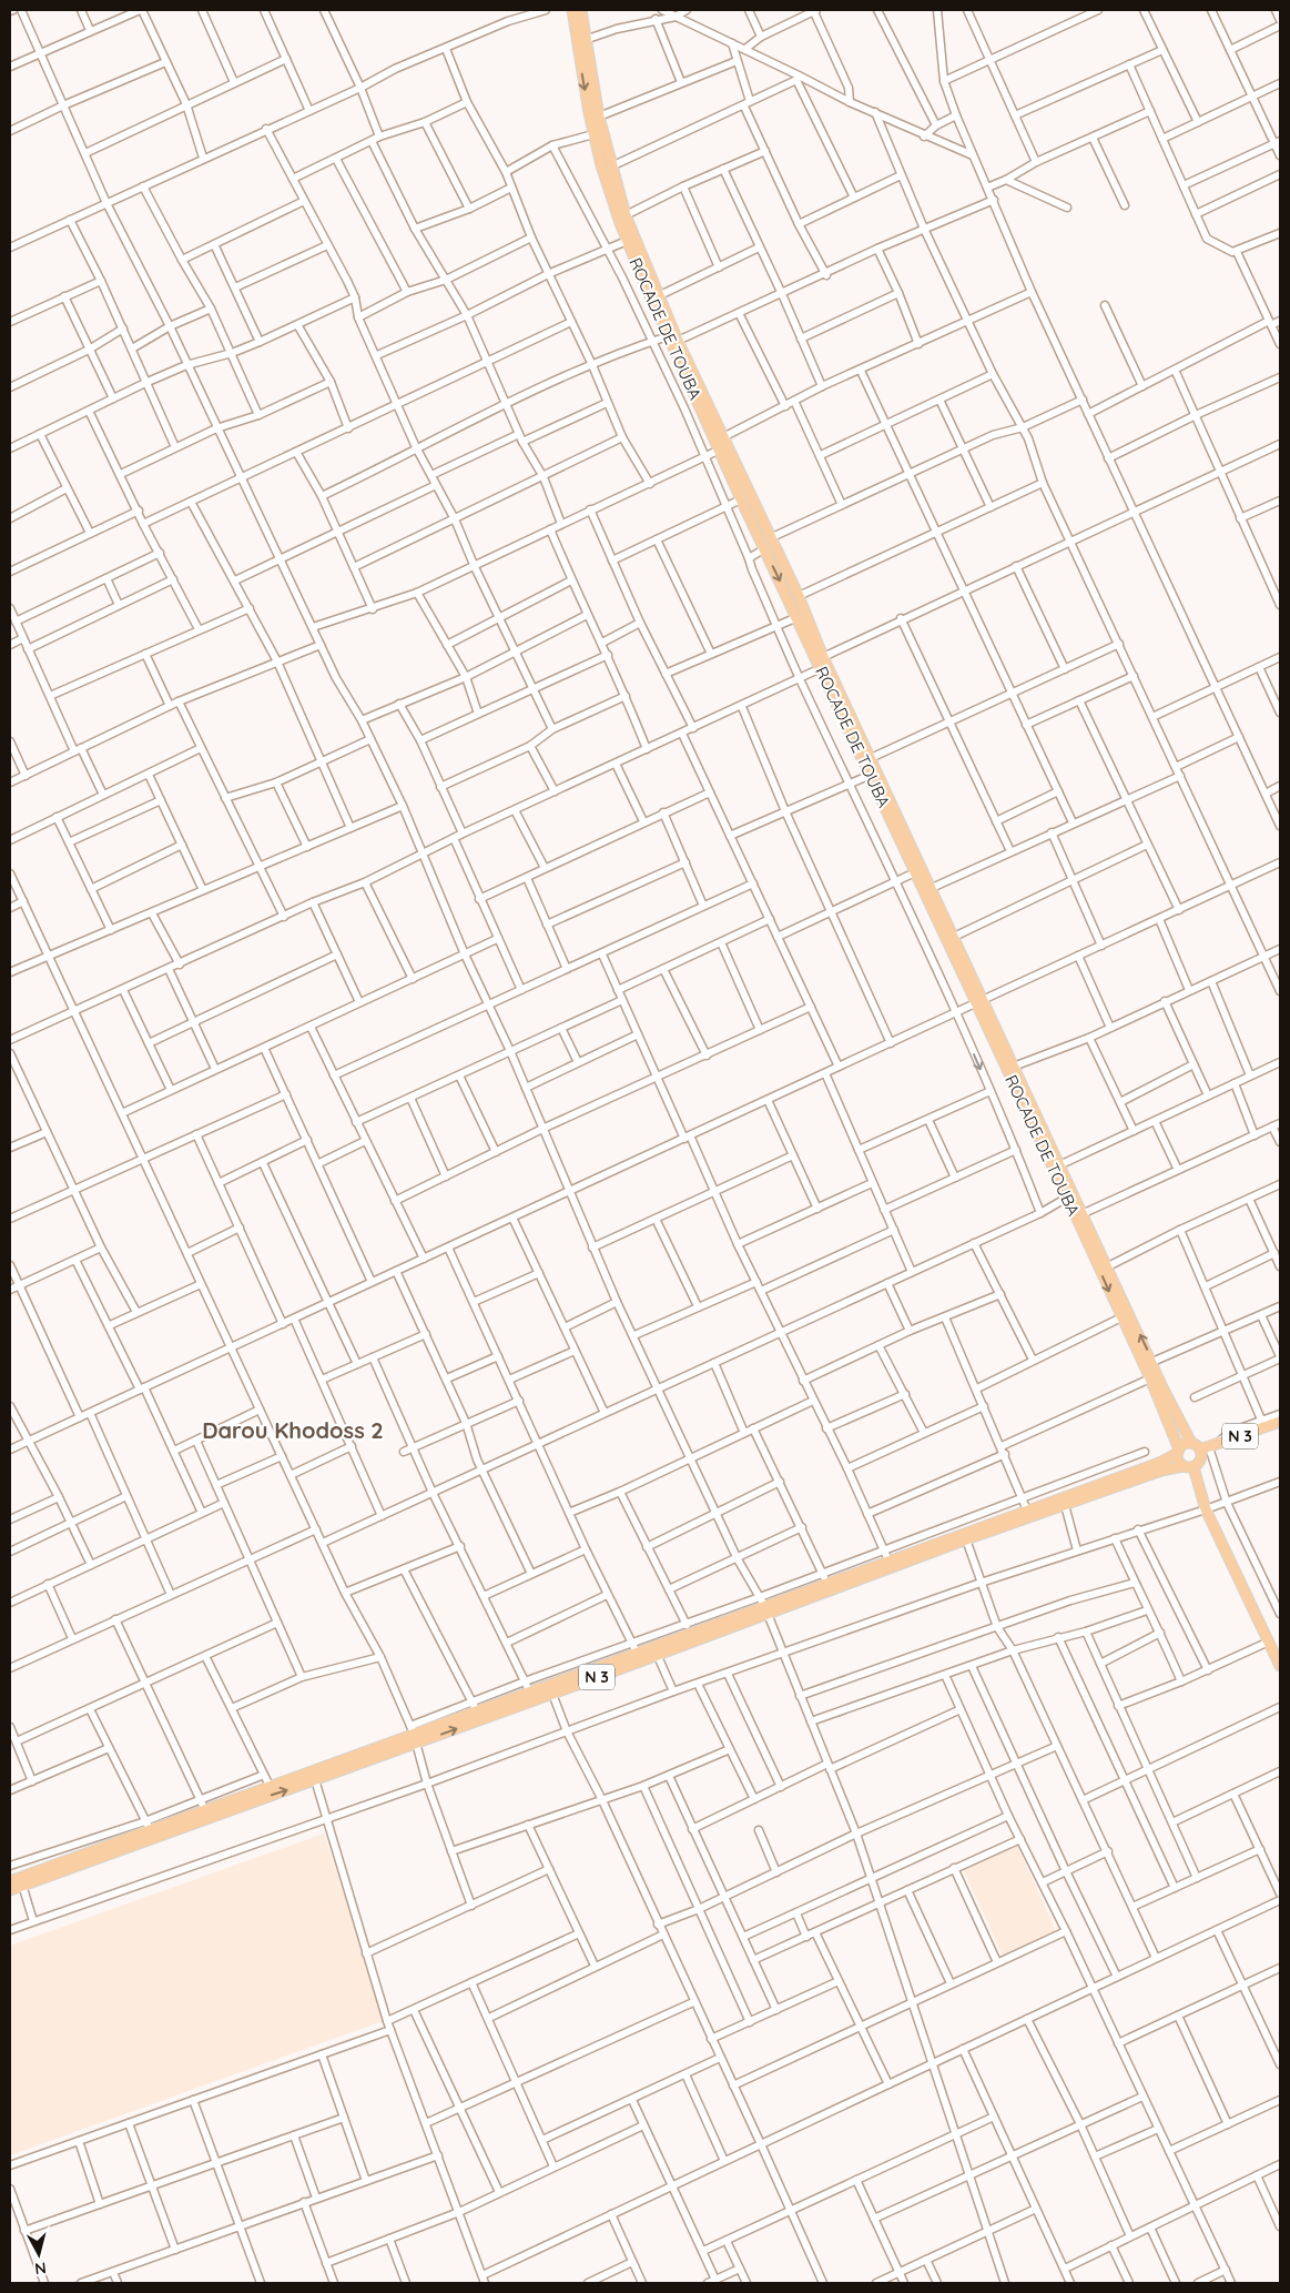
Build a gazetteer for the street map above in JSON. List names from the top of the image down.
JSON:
{
  "streets": {
    "main road": ["ROCADE DE TOUBA", "N 3"]
  },
  "crossings": [
    ["ROCADE DE TOUBA", "N 3"]
  ],
  "districts": ["Darou Khodoss 2"],
  "north": "bottom"
}
